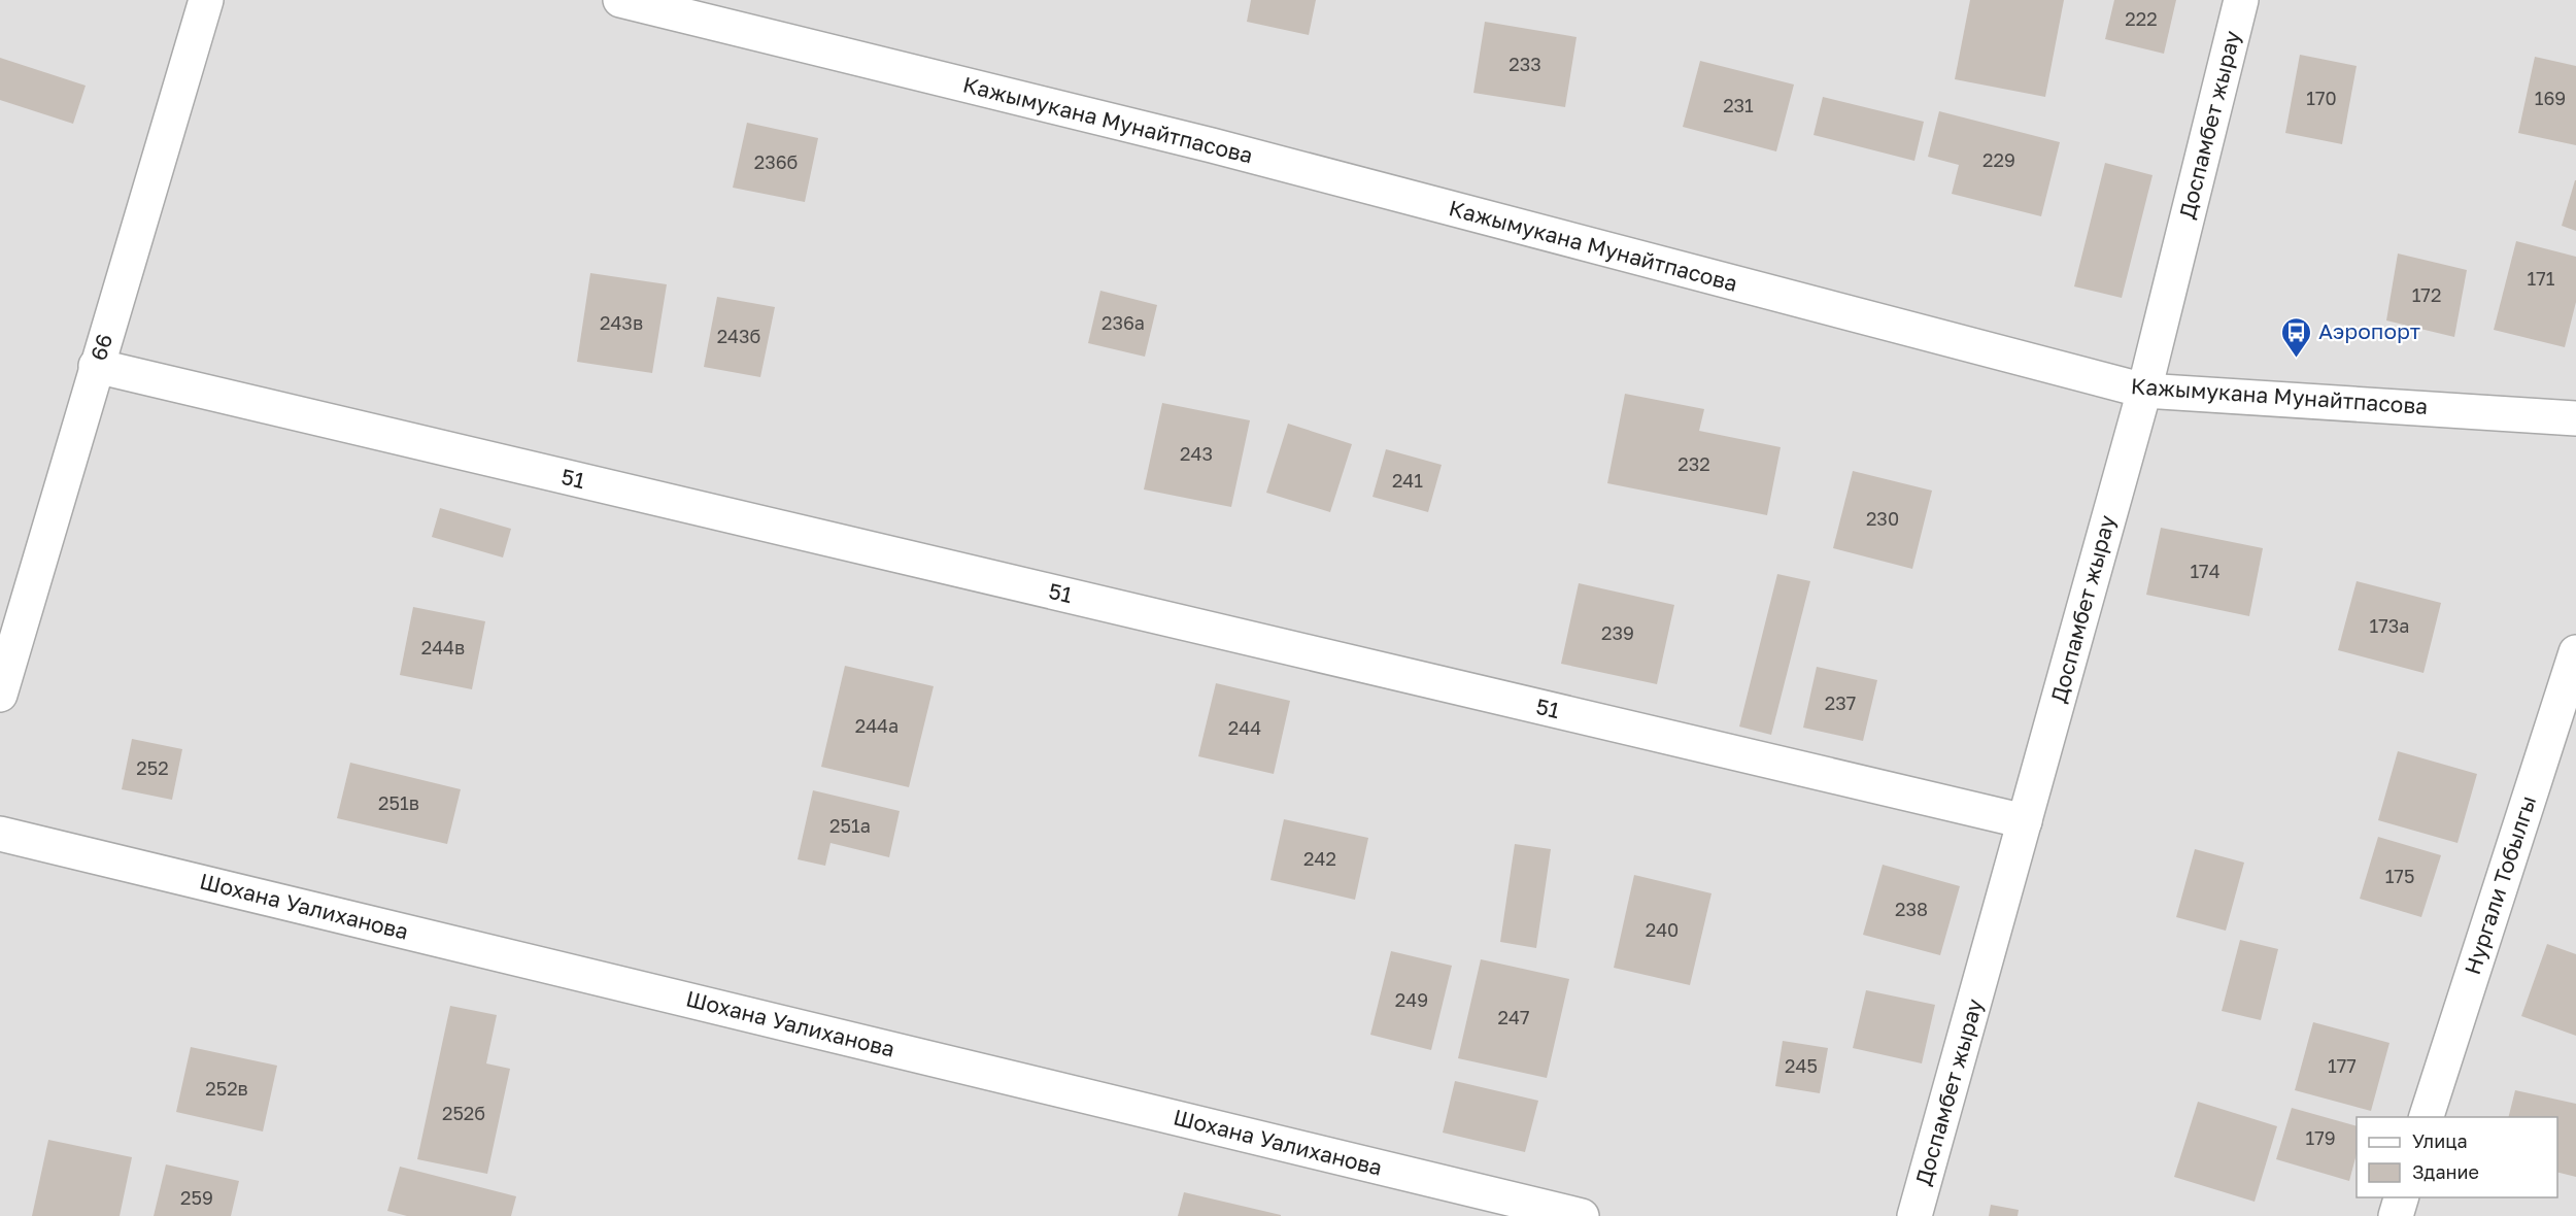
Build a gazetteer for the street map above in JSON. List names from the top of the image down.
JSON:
{
  "streets": {
    "street": [
      "Кажымукана Мунайтпасова",
      "Доспамбет жырау",
      "66",
      "51",
      "Нургали Тобылгы",
      "Шохана Уалиханова"
    ]
  },
  "crossings": [
    ["Кажымукана Мунайтпасова", "Доспамбет жырау"],
    ["Доспамбет жырау", "51"],
    ["66", "51"]
  ],
  "places": {
    "bus stop": ["Аэропорт"]
  },
  "house_numbers": [
    "222",
    "233",
    "170",
    "169",
    "231",
    "229",
    "236б",
    "171",
    "172",
    "243в",
    "236а",
    "243б",
    "243",
    "232",
    "241",
    "230",
    "174",
    "173а",
    "239",
    "244в",
    "237",
    "244а",
    "244",
    "252",
    "251в",
    "251а",
    "242",
    "175",
    "238",
    "240",
    "249",
    "247",
    "245",
    "177",
    "252в",
    "252б",
    "179",
    "259"
  ],
  "legend": ["Улица", "Здание"]
}
